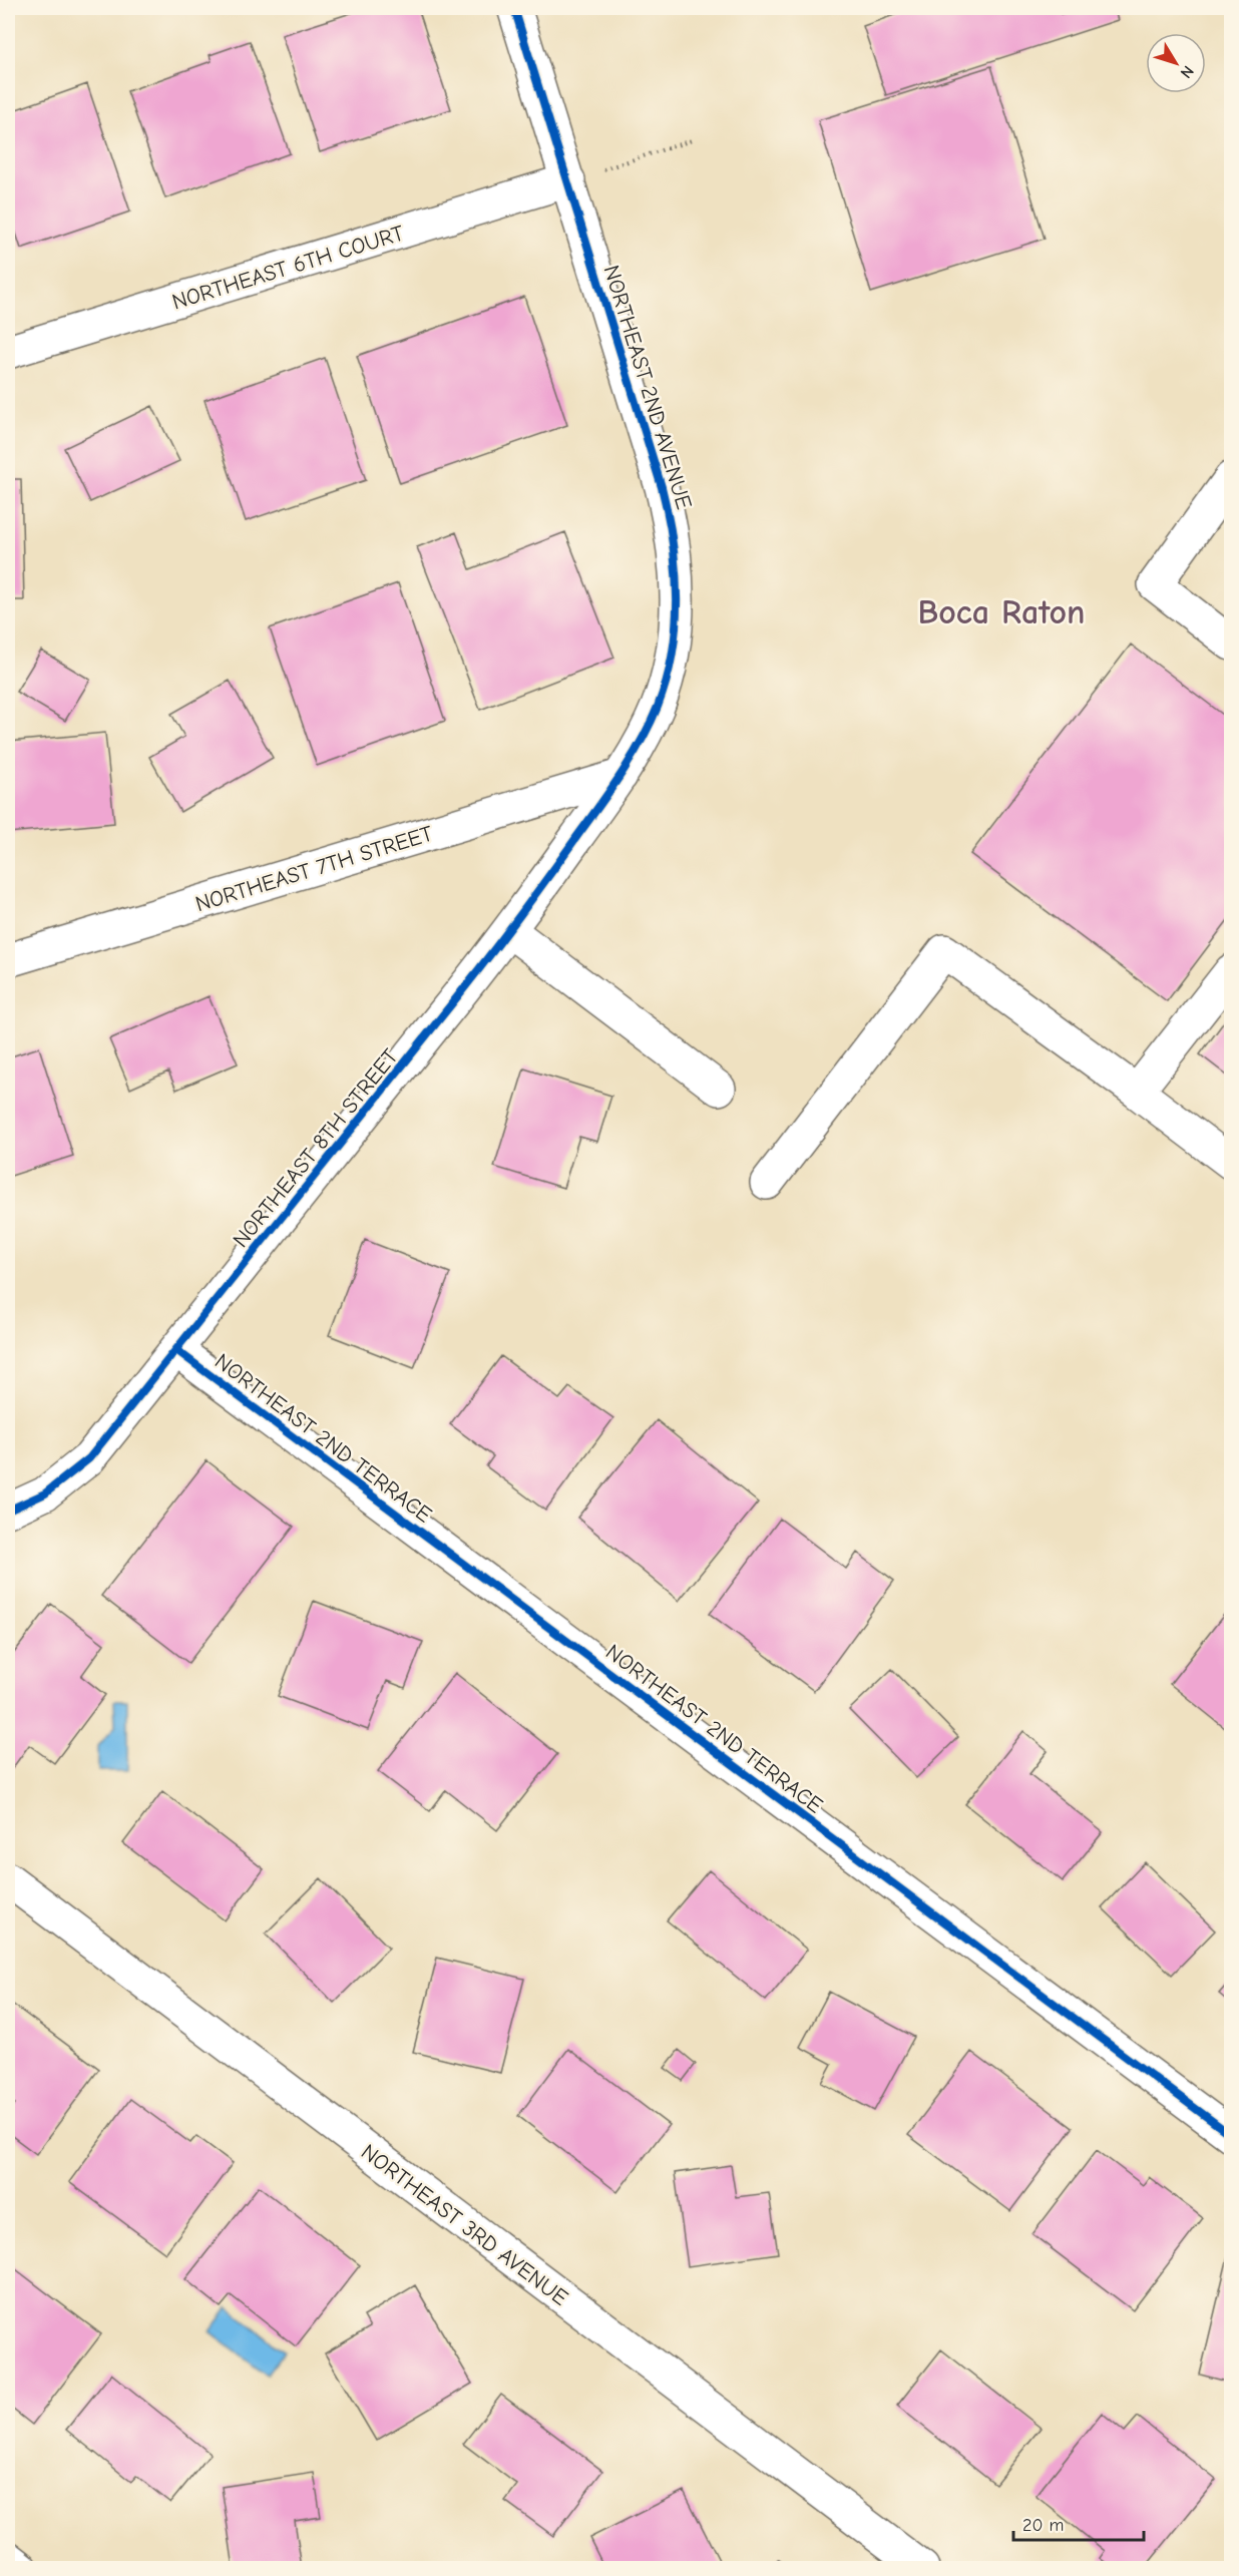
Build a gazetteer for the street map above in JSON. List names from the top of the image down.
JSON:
{
  "streets": {
    "street": [
      "NORTHEAST 6TH COURT",
      "NORTHEAST 2ND AVENUE",
      "NORTHEAST 7TH STREET",
      "NORTHEAST 8TH STREET",
      "NORTHEAST 2ND TERRACE",
      "NORTHEAST 3RD AVENUE"
    ]
  },
  "crossings": [
    ["NORTHEAST 6TH COURT", "NORTHEAST 2ND AVENUE"],
    ["NORTHEAST 2ND AVENUE", "NORTHEAST 7TH STREET"],
    ["NORTHEAST 2ND AVENUE", "NORTHEAST 8TH STREET"],
    ["NORTHEAST 7TH STREET", "NORTHEAST 8TH STREET"],
    ["NORTHEAST 8TH STREET", "NORTHEAST 2ND TERRACE"]
  ],
  "districts": ["Boca Raton"],
  "scale_bar": "20 m",
  "north": "bottom right"
}
